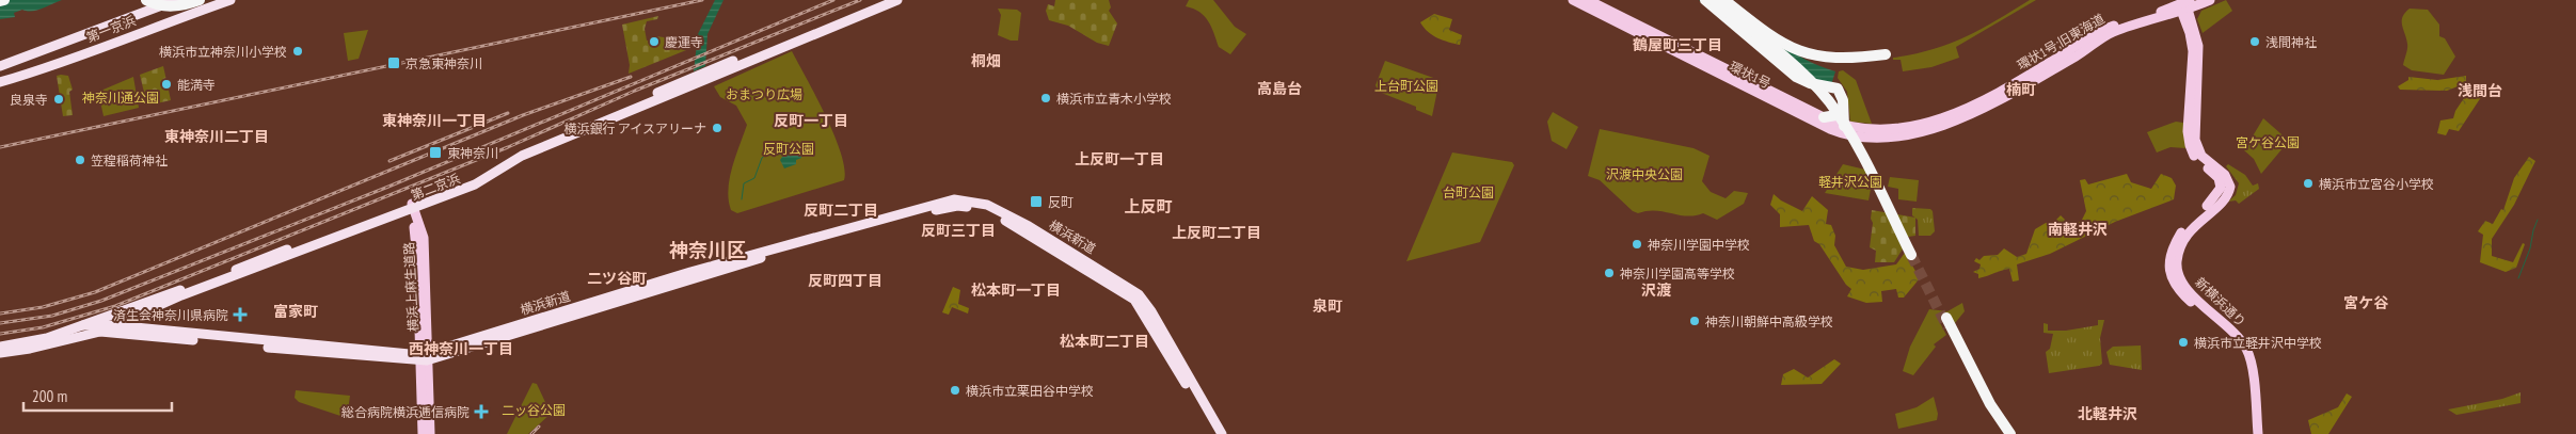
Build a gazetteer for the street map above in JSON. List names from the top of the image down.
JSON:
{
  "streets": {
    "highway": ["第一京浜", "第二京浜", "横浜新道"],
    "main road": [
      "環状1号;旧東海道",
      "環状1号",
      "横浜上麻生道路",
      "新横浜通り"
    ]
  },
  "crossings": [
    ["環状1号;旧東海道", "環状1号"],
    ["環状1号;旧東海道", "新横浜通り"],
    ["第二京浜", "横浜新道"],
    ["第二京浜", "横浜上麻生道路"],
    ["横浜新道", "横浜上麻生道路"]
  ],
  "districts": [
    "鶴屋町三丁目",
    "桐畑",
    "高島台",
    "楠町",
    "浅間台",
    "東神奈川一丁目",
    "反町一丁目",
    "東神奈川二丁目",
    "上反町一丁目",
    "上反町",
    "反町二丁目",
    "南軽井沢",
    "反町三丁目",
    "上反町二丁目",
    "神奈川区",
    "二ツ谷町",
    "反町四丁目",
    "松本町一丁目",
    "沢渡",
    "宮ケ谷",
    "泉町",
    "富家町",
    "松本町二丁目",
    "西神奈川一丁目",
    "北軽井沢"
  ],
  "parks": [
    "上台町公園",
    "おまつり広場",
    "神奈川通公園",
    "宮ケ谷公園",
    "反町公園",
    "沢渡中央公園",
    "軽井沢公園",
    "台町公園",
    "二ッ谷公園"
  ],
  "places": {
    "other": [
      "慶運寺",
      "浅間神社",
      "横浜市立神奈川小学校",
      "能満寺",
      "横浜市立青木小学校",
      "良泉寺",
      "横浜銀行 アイスアリーナ",
      "笠䅣稲荷神社",
      "横浜市立宮谷小学校",
      "神奈川学園中学校",
      "神奈川学園高等学校",
      "神奈川朝鮮中高級学校",
      "横浜市立軽井沢中学校",
      "横浜市立栗田谷中学校"
    ],
    "transit": ["京急東神奈川", "東神奈川", "反町"],
    "health": ["済生会神奈川県病院", "総合病院横浜逓信病院"]
  },
  "scale_bar": "200 m"
}
